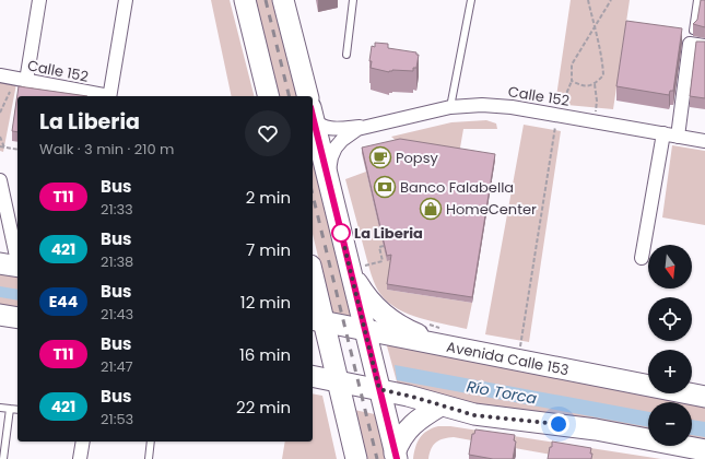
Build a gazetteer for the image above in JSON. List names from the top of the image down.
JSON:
{
  "streets": {
    "main road": ["Avenida Calle 153"],
    "street": ["Calle 152"]
  },
  "water": ["Río Torca"],
  "places": {
    "cafe": ["Popsy"],
    "bank": ["Banco Falabella"],
    "shop": ["HomeCenter"],
    "other": ["La Liberia"]
  },
  "lines": ["bus line T11"],
  "north": "bottom",
  "page": {
    "heading": ["La Liberia", "Walk · 3 min · 210 m"],
    "list": [
      {
        "mark": "T11",
        "name": "Bus",
        "note": "21:33",
        "value": "2 min"
      },
      {
        "mark": "421",
        "name": "Bus",
        "note": "21:38",
        "value": "7 min"
      },
      {
        "mark": "E44",
        "name": "Bus",
        "note": "21:43",
        "value": "12 min"
      },
      {
        "mark": "T11",
        "name": "Bus",
        "note": "21:47",
        "value": "16 min"
      },
      {
        "mark": "421",
        "name": "Bus",
        "note": "21:53",
        "value": "22 min"
      }
    ],
    "map_buttons": ["+", "−"]
  }
}
